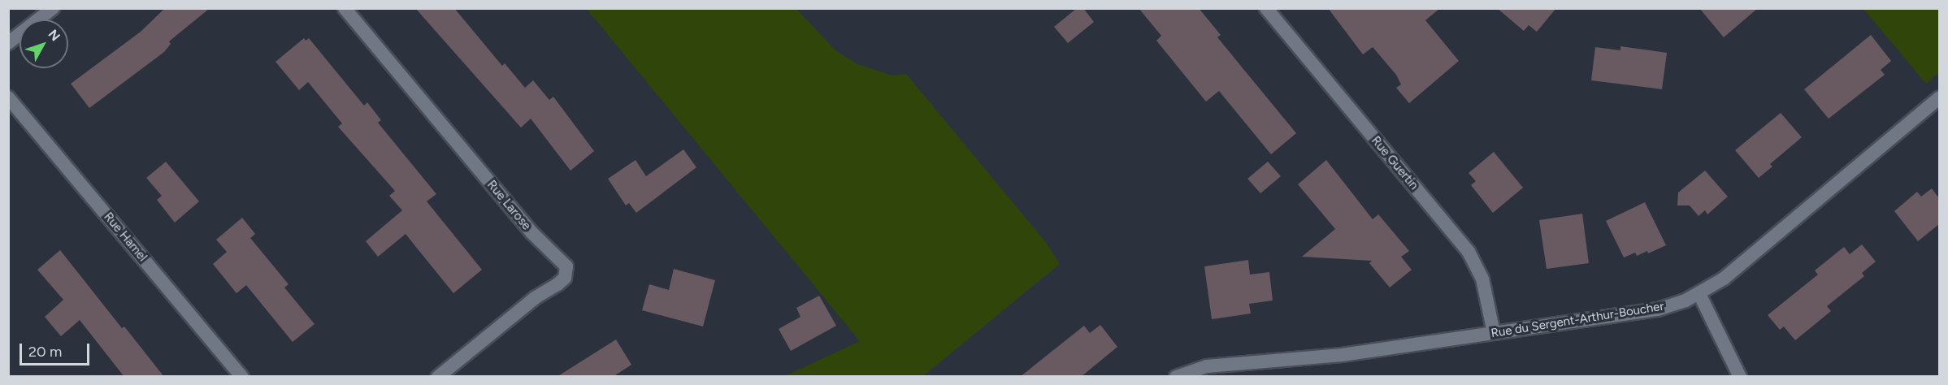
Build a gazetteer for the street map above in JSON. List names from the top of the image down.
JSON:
{
  "streets": {
    "street": [
      "Rue Guertin",
      "Rue Larose",
      "Rue Hamel",
      "Rue du Sergent-Arthur-Boucher"
    ]
  },
  "crossings": [
    ["Rue Guertin", "Rue du Sergent-Arthur-Boucher"]
  ],
  "scale_bar": "20 m",
  "north": "top right"
}
